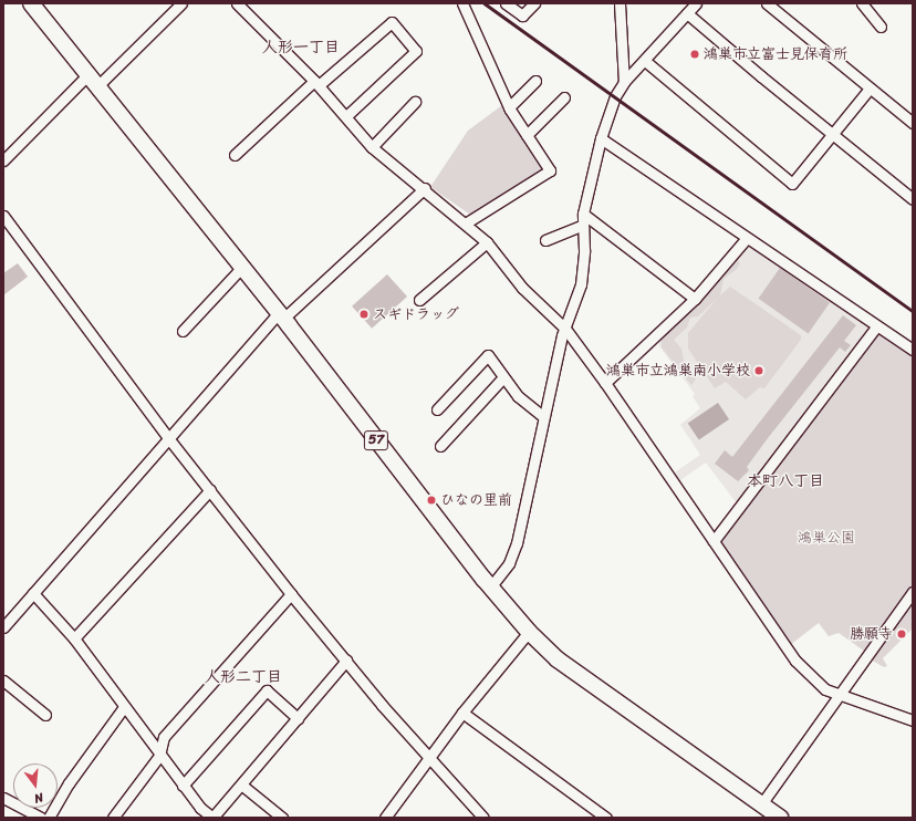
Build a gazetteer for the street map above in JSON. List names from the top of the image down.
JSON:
{
  "streets": {
    "main road": ["57"]
  },
  "districts": ["人形一丁目", "本町八丁目", "人形二丁目"],
  "parks": ["鴻巣公園"],
  "places": [
    "鴻巣市立富士見保育所",
    "スギドラッグ",
    "鴻巣市立鴻巣南小学校",
    "ひなの里前",
    "勝願寺"
  ],
  "north": "bottom"
}
